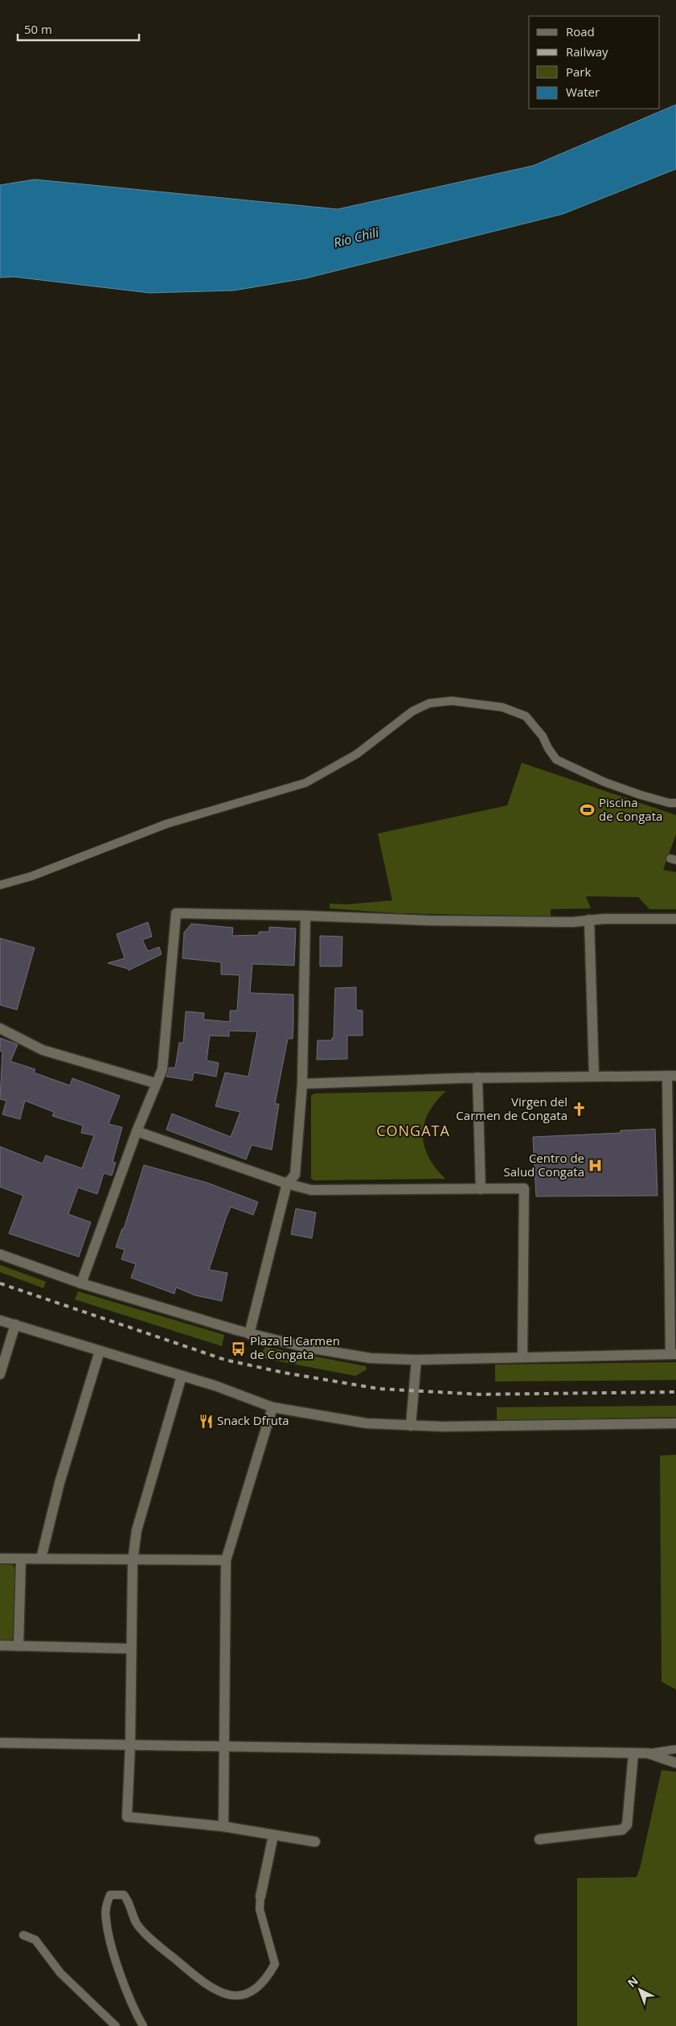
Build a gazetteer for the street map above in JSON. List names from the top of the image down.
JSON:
{
  "districts": ["CONGATA"],
  "water": ["Río Chili"],
  "places": {
    "sports": ["Piscina de Congata"],
    "church": ["Virgen del Carmen de Congata"],
    "hospital": ["Centro de Salud Congata"],
    "bus stop": ["Plaza El Carmen de Congata"],
    "restaurant": ["Snack Dfruta"]
  },
  "legend": [
    "Road",
    "Railway",
    "Park",
    "Water"
  ],
  "scale_bar": "50 m",
  "north": "top left"
}
